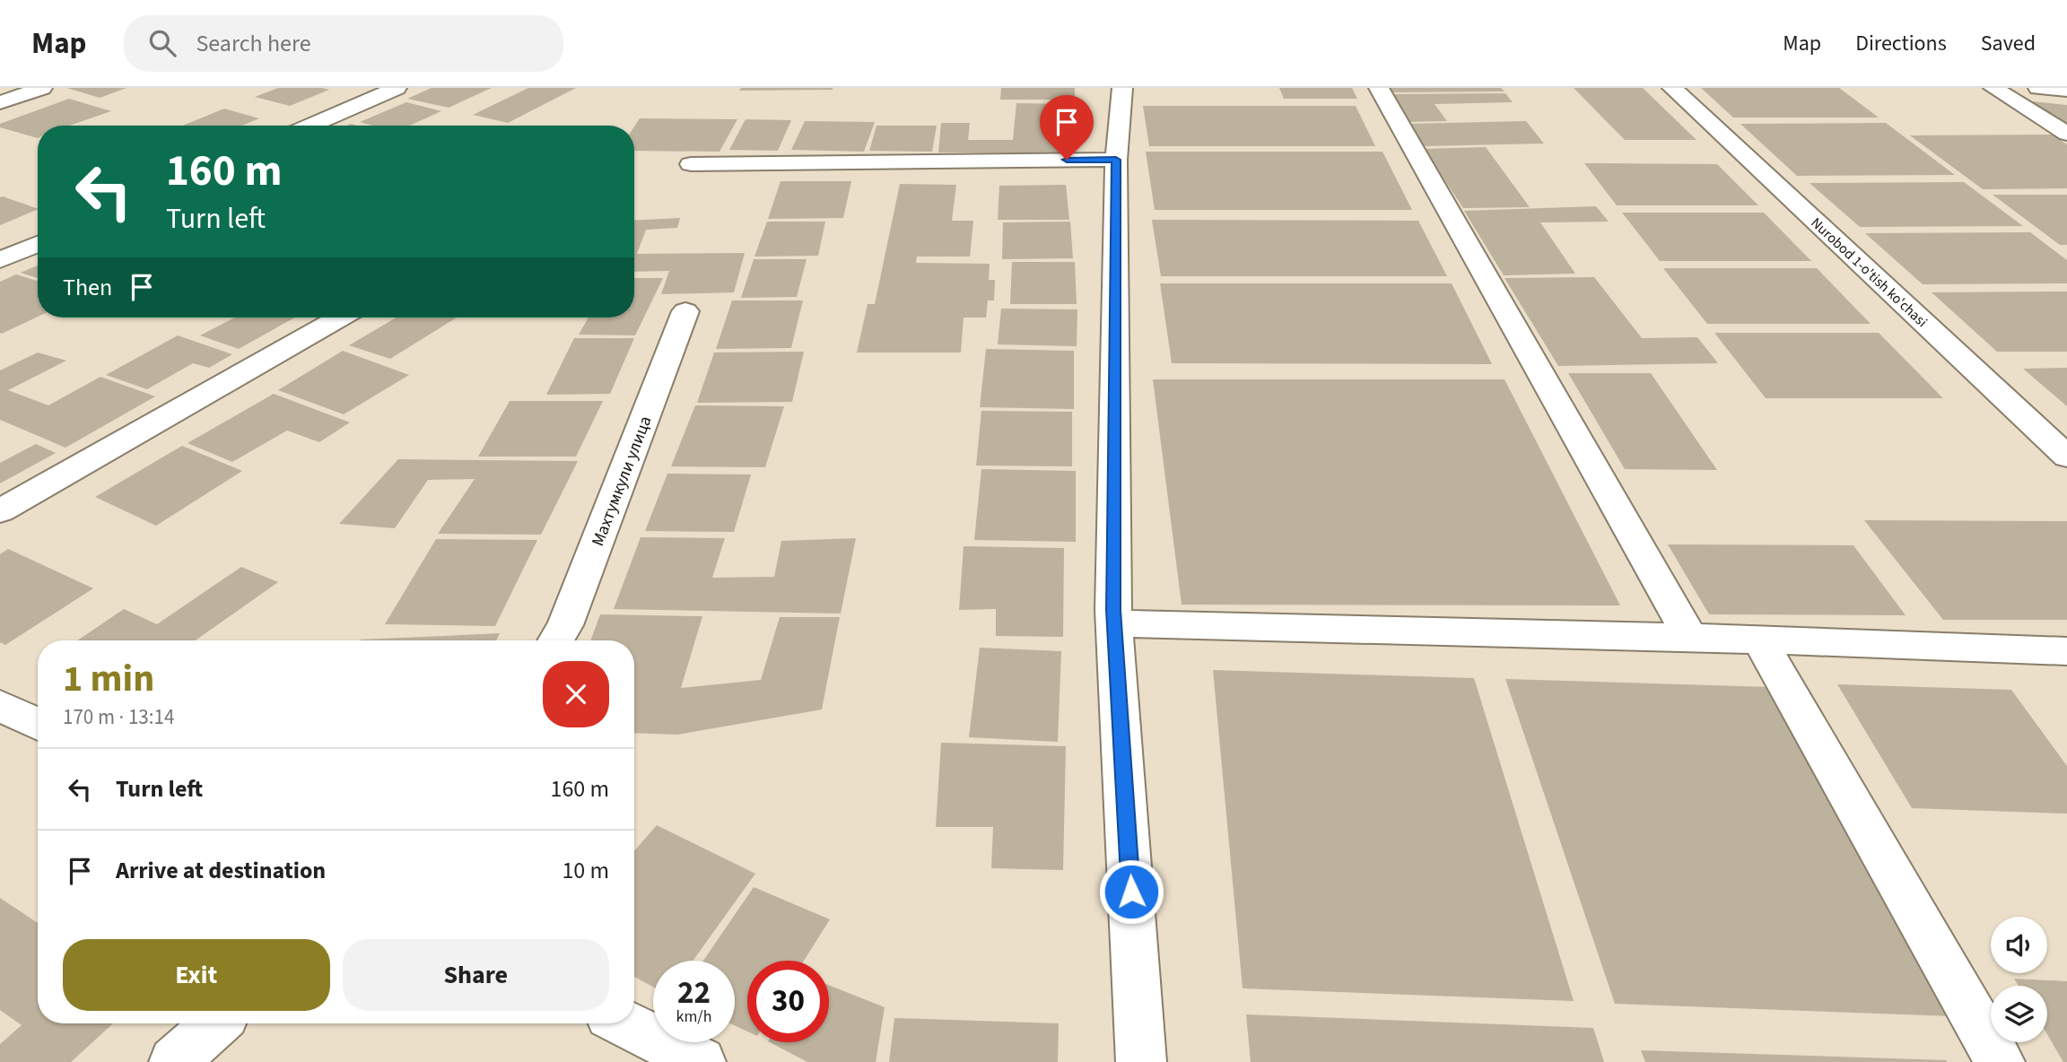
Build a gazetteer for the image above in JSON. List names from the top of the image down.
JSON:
{
  "streets": {
    "street": ["Nurobod 1-o'tish ko'chasi", "Махтумкули улица"]
  },
  "page": {
    "header": "Map",
    "search": "Search here",
    "nav": ["Map", "Directions", "Saved"],
    "turn": ["160 m", "Turn left"],
    "then": "Then",
    "heading": ["1 min", "170 m · 13:14"],
    "list": [
      {
        "name": "Turn left",
        "value": "160 m"
      },
      {
        "name": "Arrive at destination",
        "value": "10 m"
      }
    ],
    "buttons": ["Exit", "Share"],
    "speed": "22 km/h",
    "limit": "30"
  }
}
